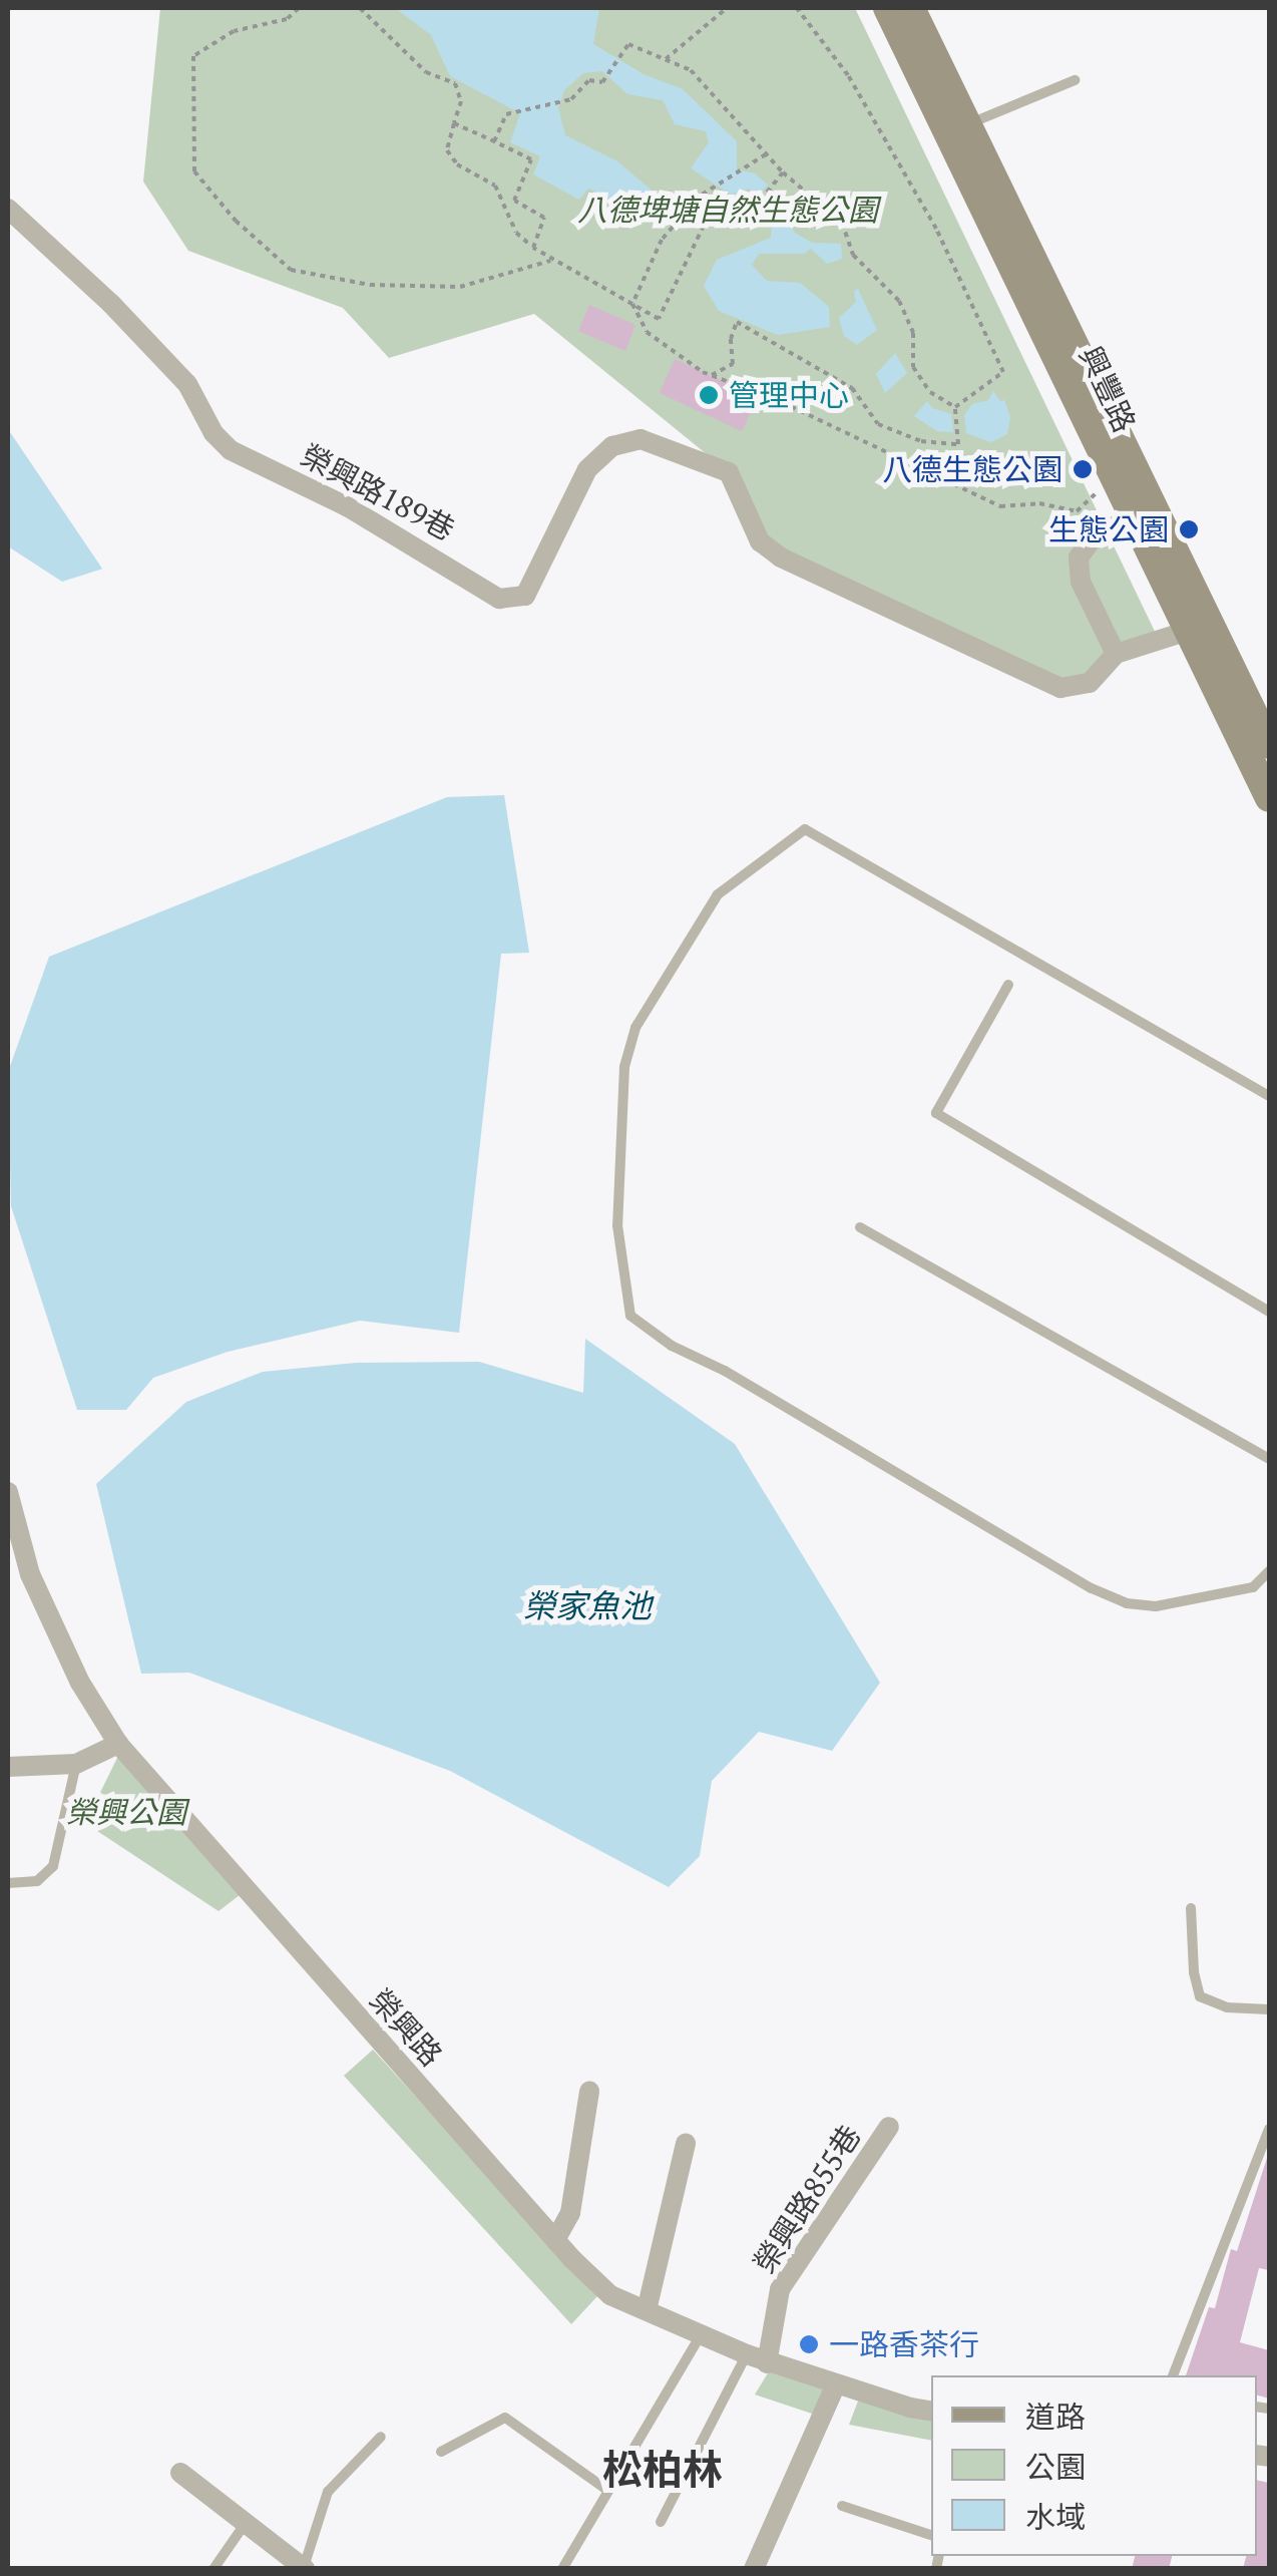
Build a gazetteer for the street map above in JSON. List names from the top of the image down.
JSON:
{
  "streets": {
    "main road": ["興豐路"],
    "street": ["榮興路189巷", "榮興路", "榮興路855巷"]
  },
  "crossings": [
    ["榮興路", "榮興路855巷"]
  ],
  "districts": ["松柏林"],
  "water": ["榮家魚池"],
  "parks": ["八德埤塘自然生態公園", "榮興公園"],
  "places": [
    "管理中心",
    "八德生態公園",
    "生態公園",
    "一路香茶行"
  ],
  "legend": ["道路", "公園", "水域"]
}
